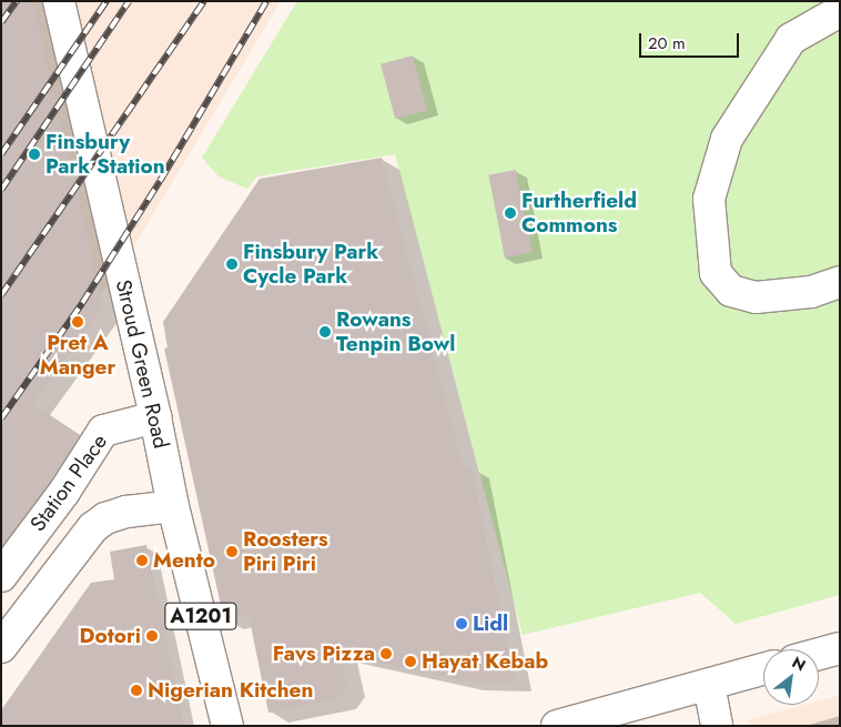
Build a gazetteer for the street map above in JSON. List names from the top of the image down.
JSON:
{
  "streets": {
    "main road": ["Stroud Green Road", "Station Place", "A1201"]
  },
  "crossings": [
    ["Stroud Green Road", "Station Place"]
  ],
  "places": [
    "Finsbury Park Station",
    "Furtherfield Commons",
    "Finsbury Park Cycle Park",
    "Pret A Manger",
    "Rowans Tenpin Bowl",
    "Roosters Piri Piri",
    "Mento",
    "Lidl",
    "Dotori",
    "Favs Pizza",
    "Hayat Kebab",
    "Nigerian Kitchen"
  ],
  "scale_bar": "20 m",
  "north": "top right"
}
